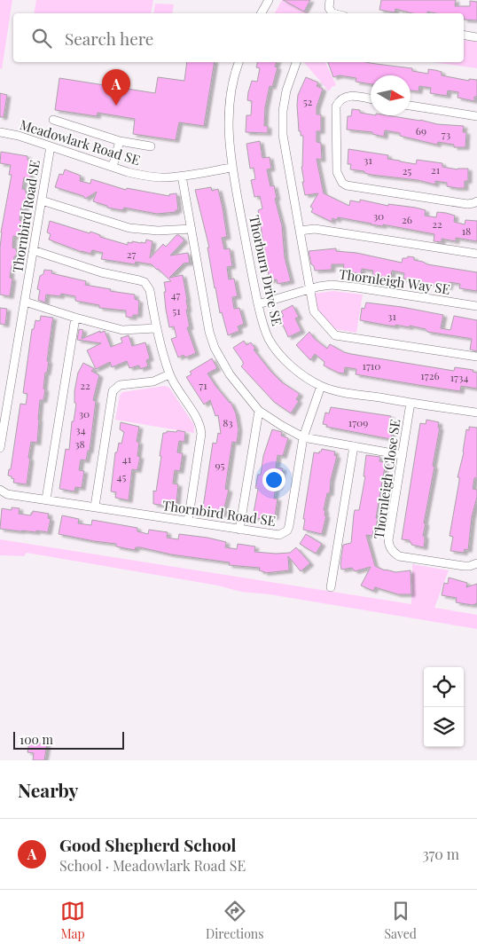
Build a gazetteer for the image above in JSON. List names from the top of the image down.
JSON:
{
  "streets": {
    "street": [
      "Meadowlark Road SE",
      "Thornbird Road SE",
      "Thorburn Drive SE",
      "Thornleigh Way SE",
      "Thornleigh Close SE"
    ]
  },
  "crossings": [
    ["Meadowlark Road SE", "Thornbird Road SE"],
    ["Meadowlark Road SE", "Thorburn Drive SE"],
    ["Thornbird Road SE", "Thorburn Drive SE"],
    ["Thorburn Drive SE", "Thornleigh Way SE"],
    ["Thorburn Drive SE", "Thornleigh Close SE"]
  ],
  "house_numbers": [
    "52",
    "69",
    "73",
    "31",
    "21",
    "25",
    "30",
    "26",
    "22",
    "18",
    "27",
    "47",
    "51",
    "31",
    "1710",
    "1726",
    "1734",
    "22",
    "71",
    "30",
    "83",
    "1709",
    "34",
    "38",
    "41",
    "95",
    "45"
  ],
  "scale_bar": "100 m",
  "north": "right",
  "page": {
    "search": "Search here",
    "pins": "A",
    "scale": "100 m",
    "heading": "Nearby",
    "list": [
      {
        "mark": "A",
        "name": "Good Shepherd School",
        "note": "School · Meadowlark Road SE",
        "value": "370 m"
      }
    ],
    "nav": ["Map", "Directions", "Saved"]
  }
}
